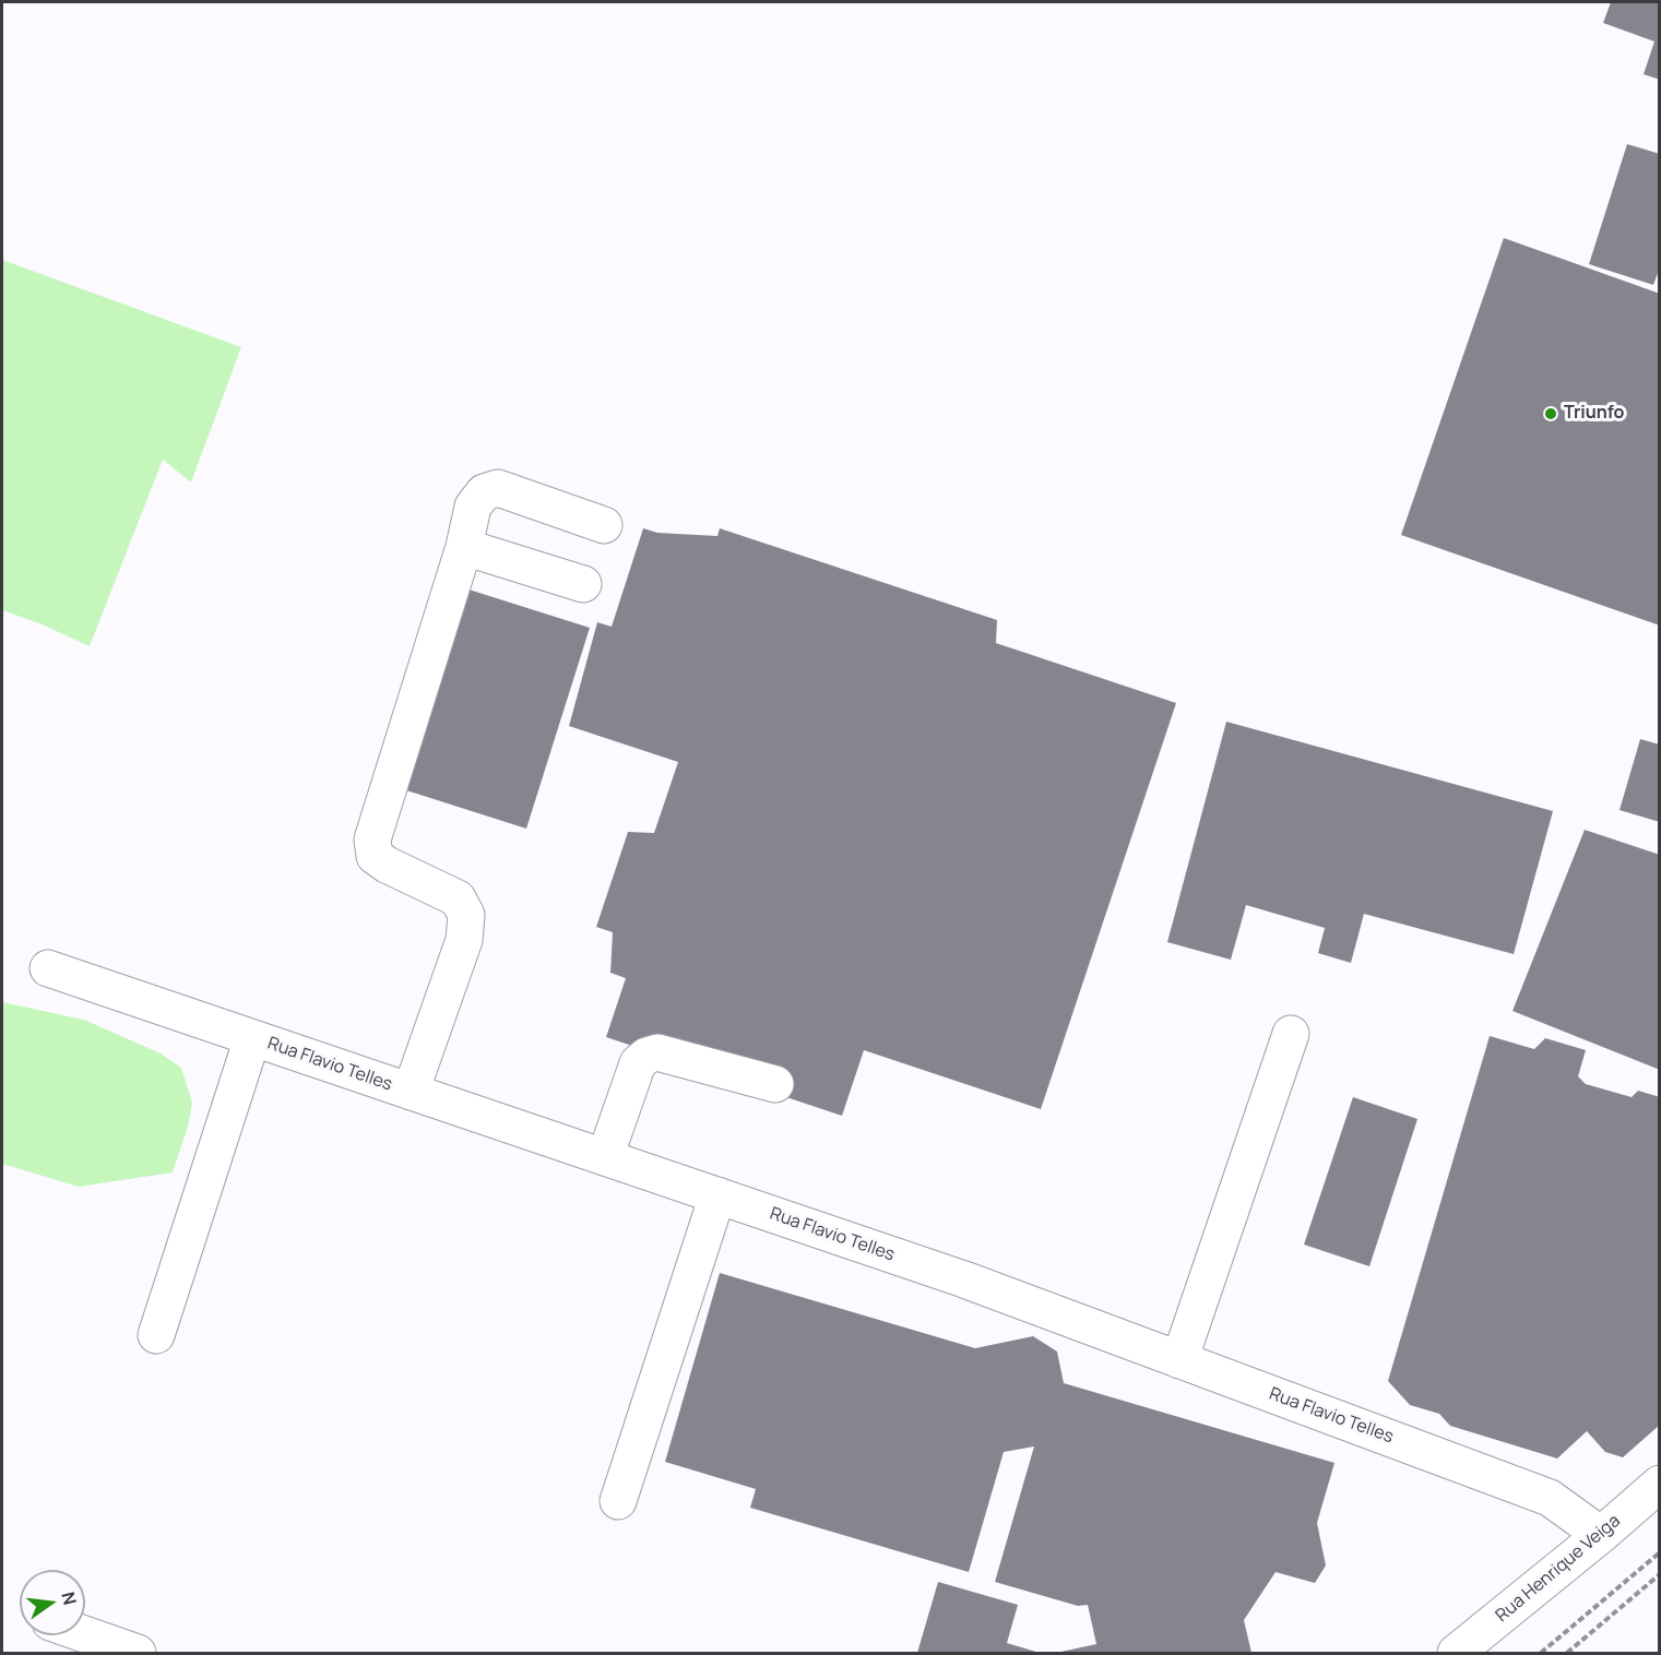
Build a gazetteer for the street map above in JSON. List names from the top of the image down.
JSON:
{
  "streets": {
    "street": ["Rua Flavio Telles", "Rua Henrique Veiga"]
  },
  "crossings": [
    ["Rua Flavio Telles", "Rua Henrique Veiga"]
  ],
  "places": ["Triunfo"],
  "north": "right"
}
